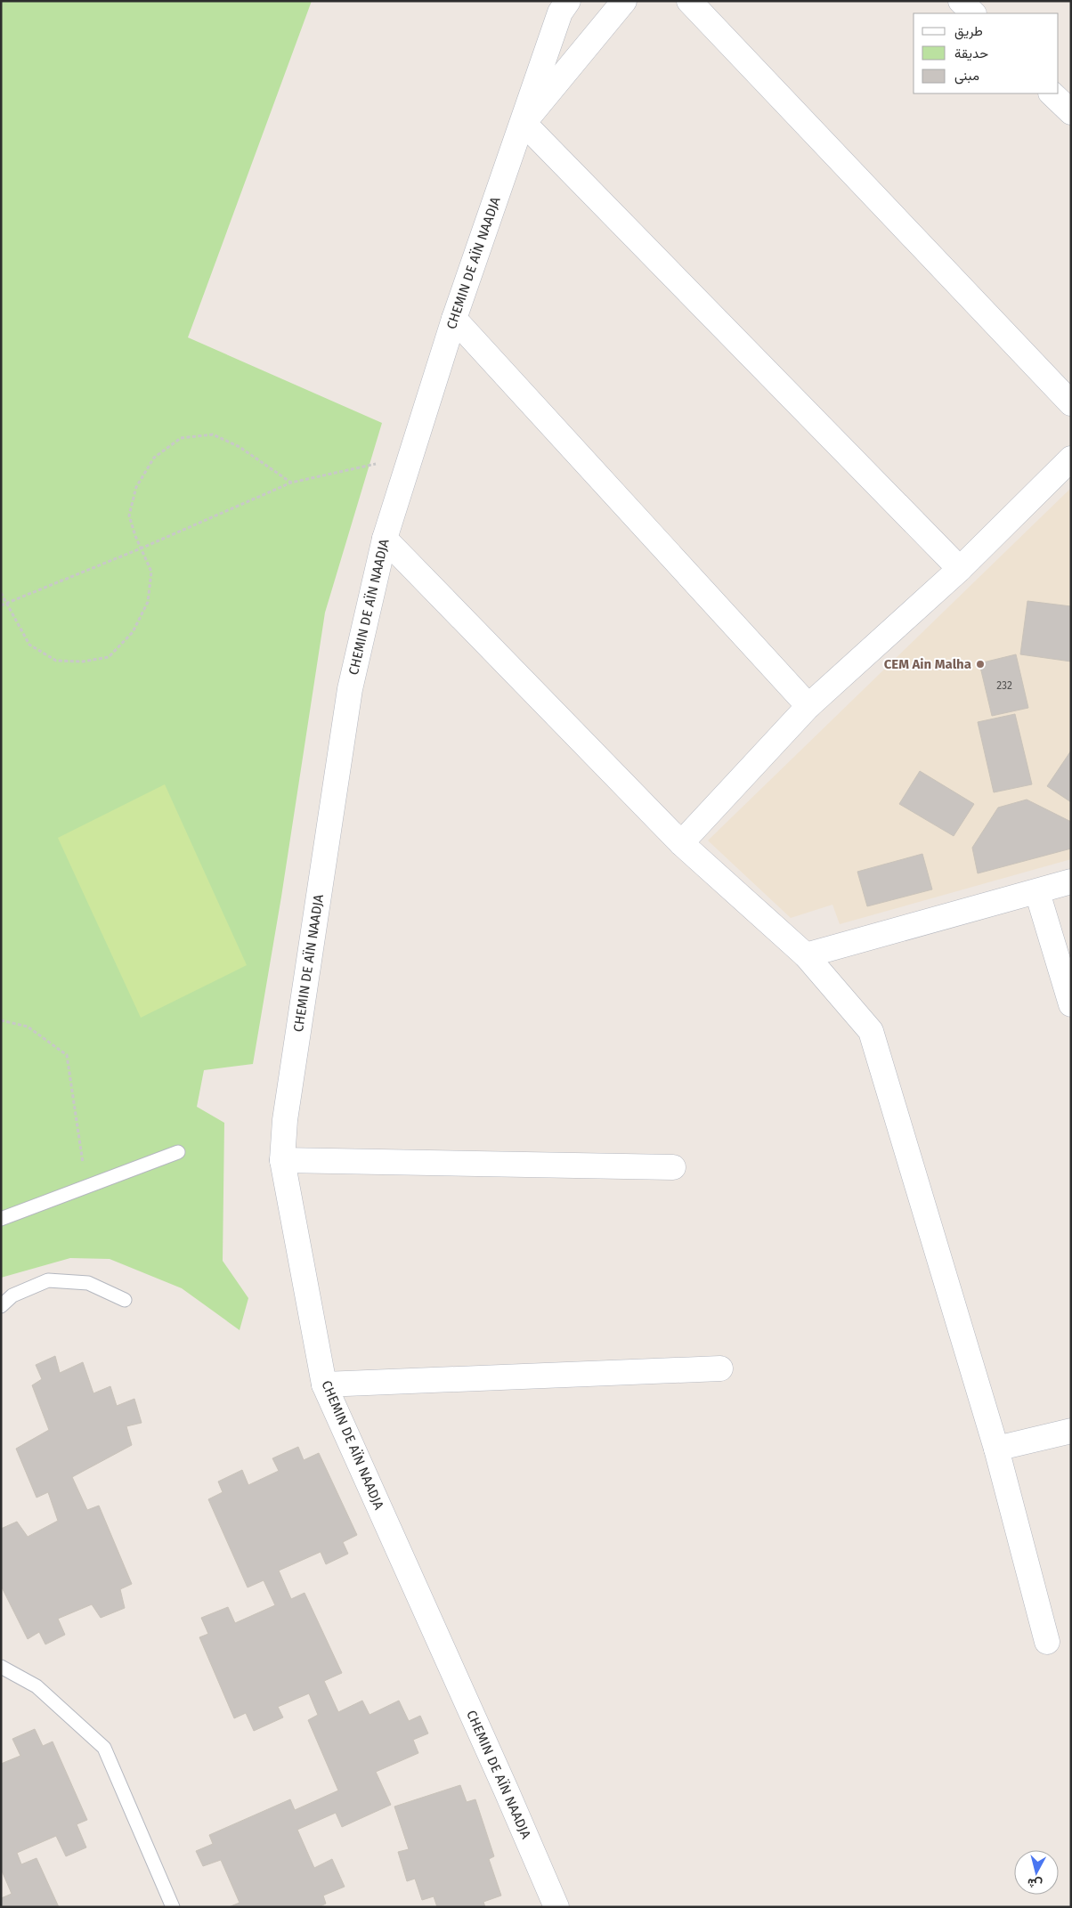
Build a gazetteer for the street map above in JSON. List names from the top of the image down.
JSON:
{
  "streets": {
    "street": ["CHEMIN DE AÏN NAADJA"]
  },
  "places": ["CEM Ain Malha"],
  "house_numbers": ["232"],
  "legend": ["طريق", "حديقة", "مبنى"],
  "north": "bottom"
}
